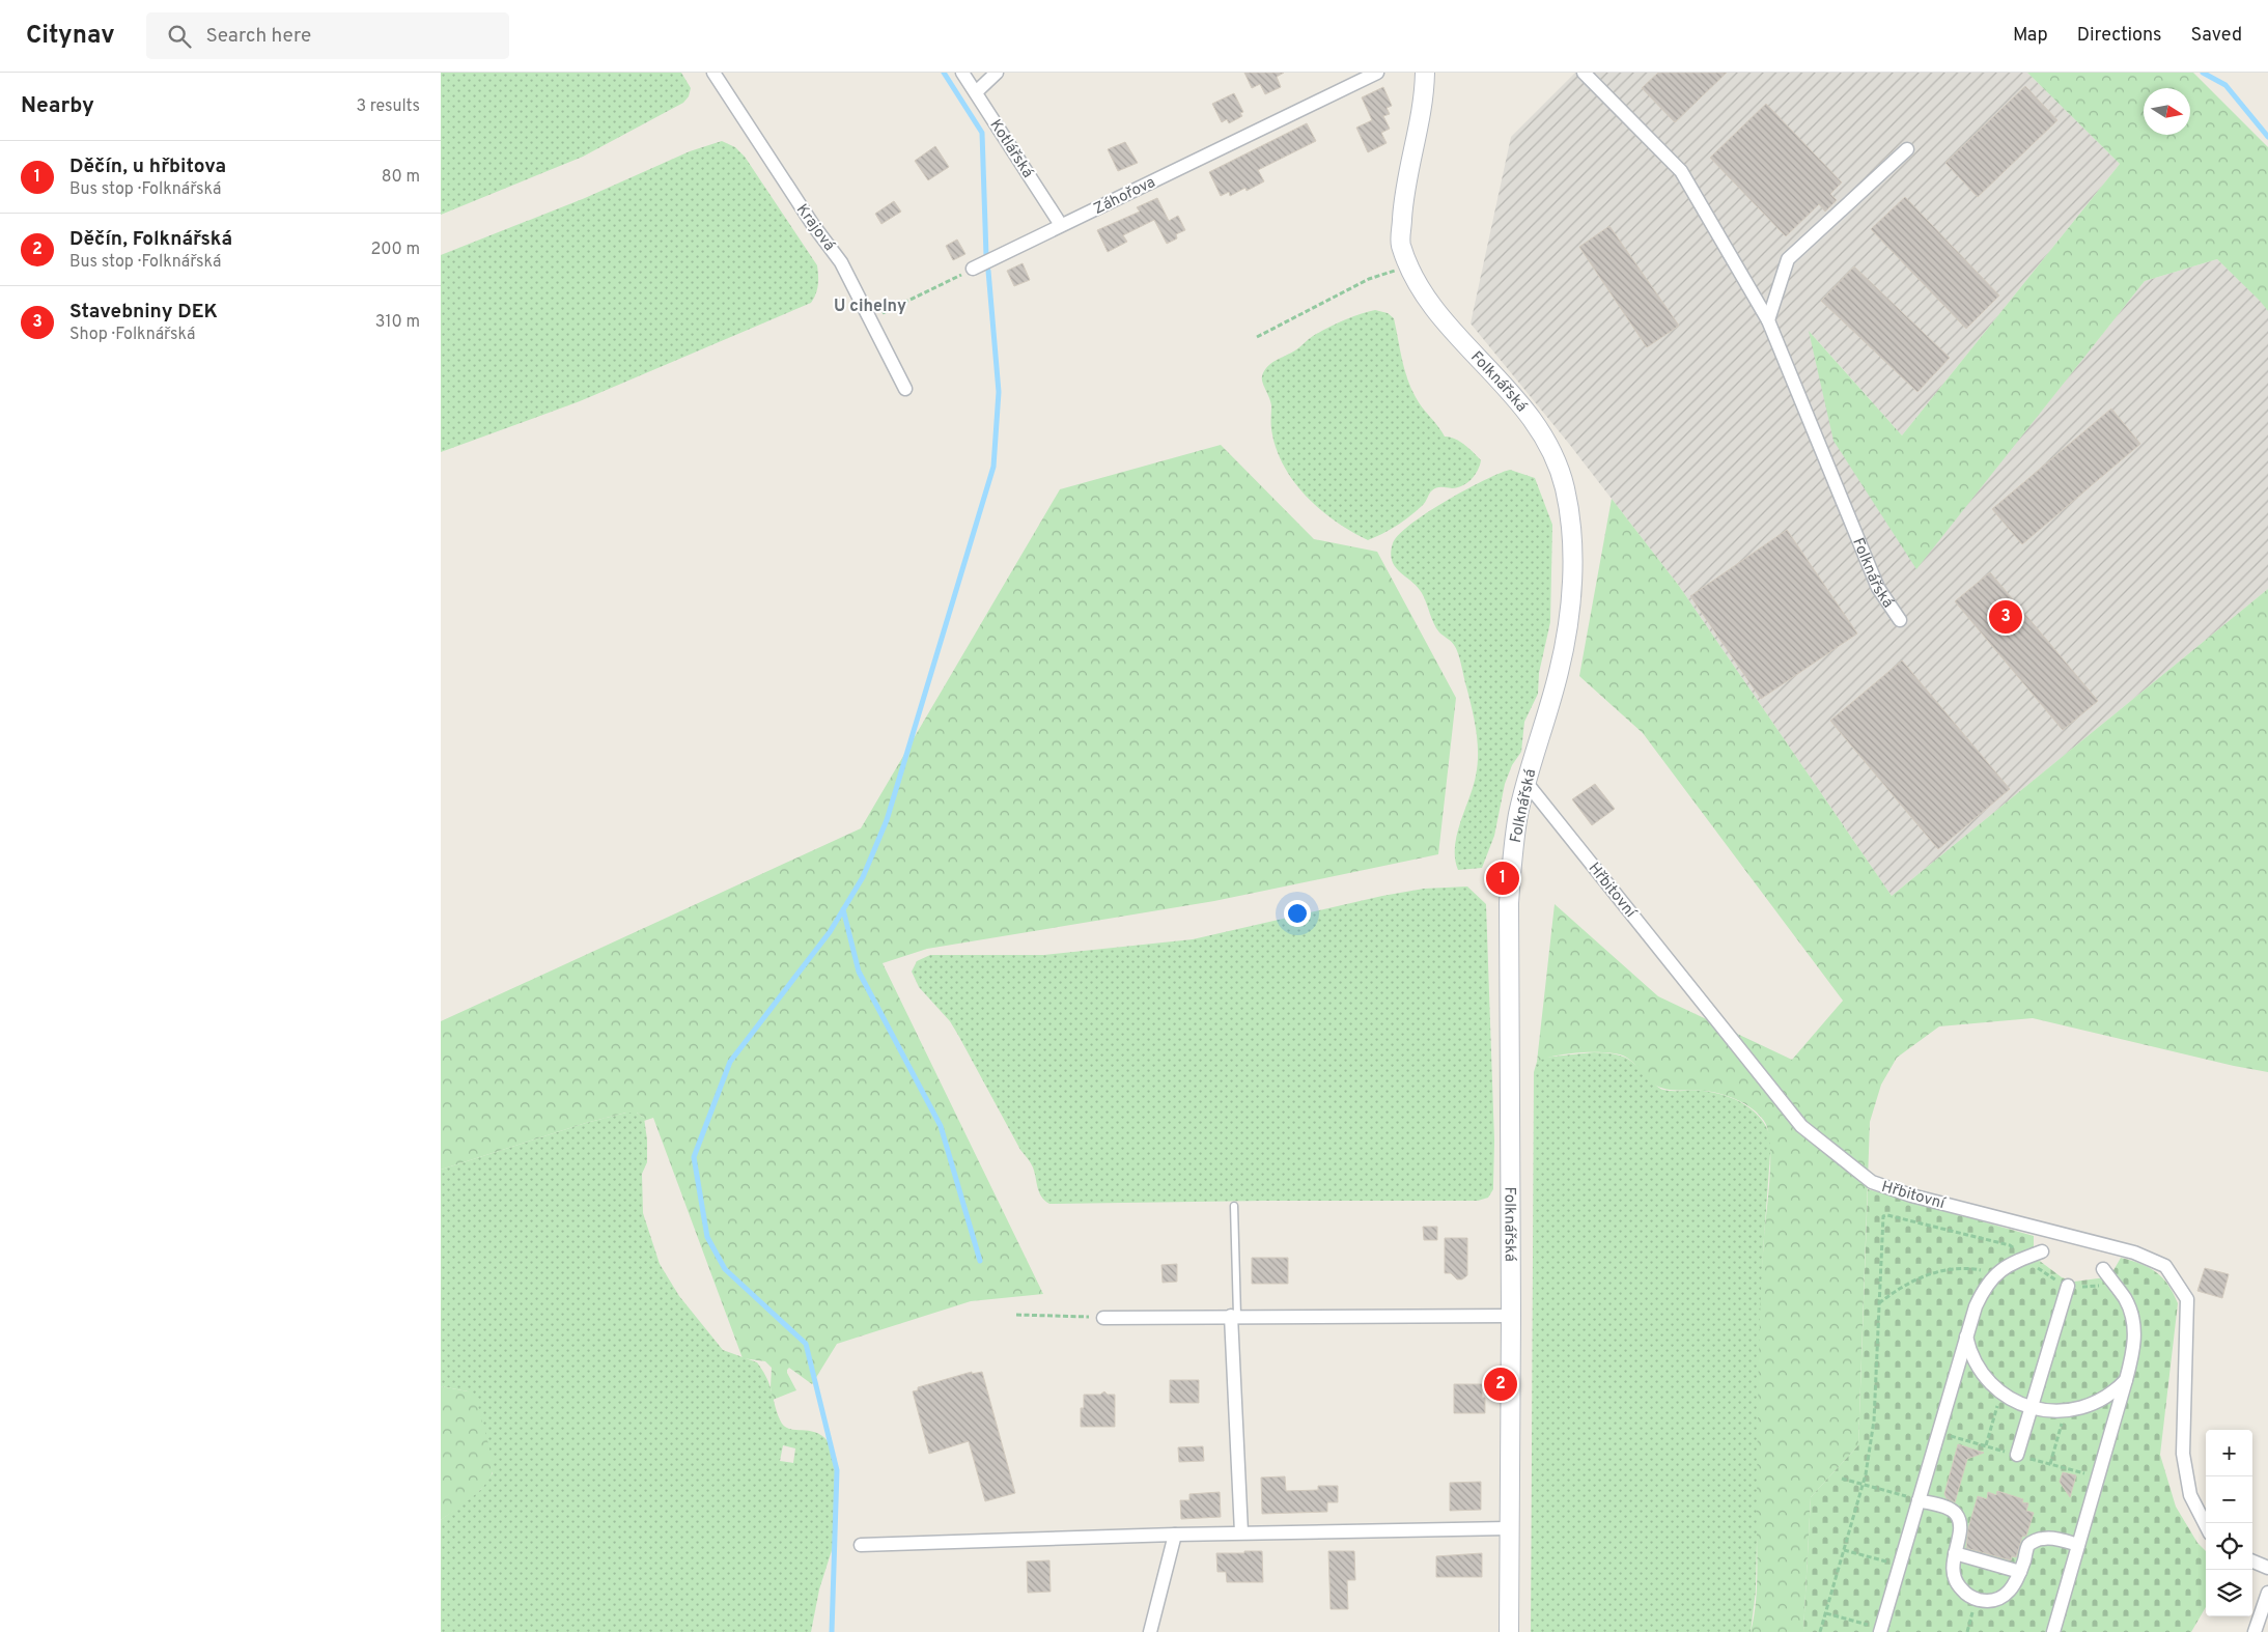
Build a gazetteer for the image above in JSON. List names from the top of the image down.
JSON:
{
  "streets": {
    "street": [
      "Kotlářská",
      "Záhořova",
      "Krajová",
      "Folknářská",
      "Hřbitovní"
    ]
  },
  "crossings": [
    ["Kotlářská", "Záhořova"],
    ["Folknářská", "Hřbitovní"]
  ],
  "districts": ["U cihelny"],
  "north": "right",
  "page": {
    "header": "Citynav",
    "search": "Search here",
    "nav": ["Map", "Directions", "Saved"],
    "heading": ["Nearby", "3 results"],
    "list": [
      {
        "mark": "1",
        "name": "Děčín, u hřbitova",
        "note": "Bus stop · Folknářská",
        "value": "80 m"
      },
      {
        "mark": "2",
        "name": "Děčín, Folknářská",
        "note": "Bus stop · Folknářská",
        "value": "200 m"
      },
      {
        "mark": "3",
        "name": "Stavebniny DEK",
        "note": "Shop · Folknářská",
        "value": "310 m"
      }
    ],
    "pins": ["3", "1", "2"],
    "map_buttons": ["+", "−"]
  }
}
